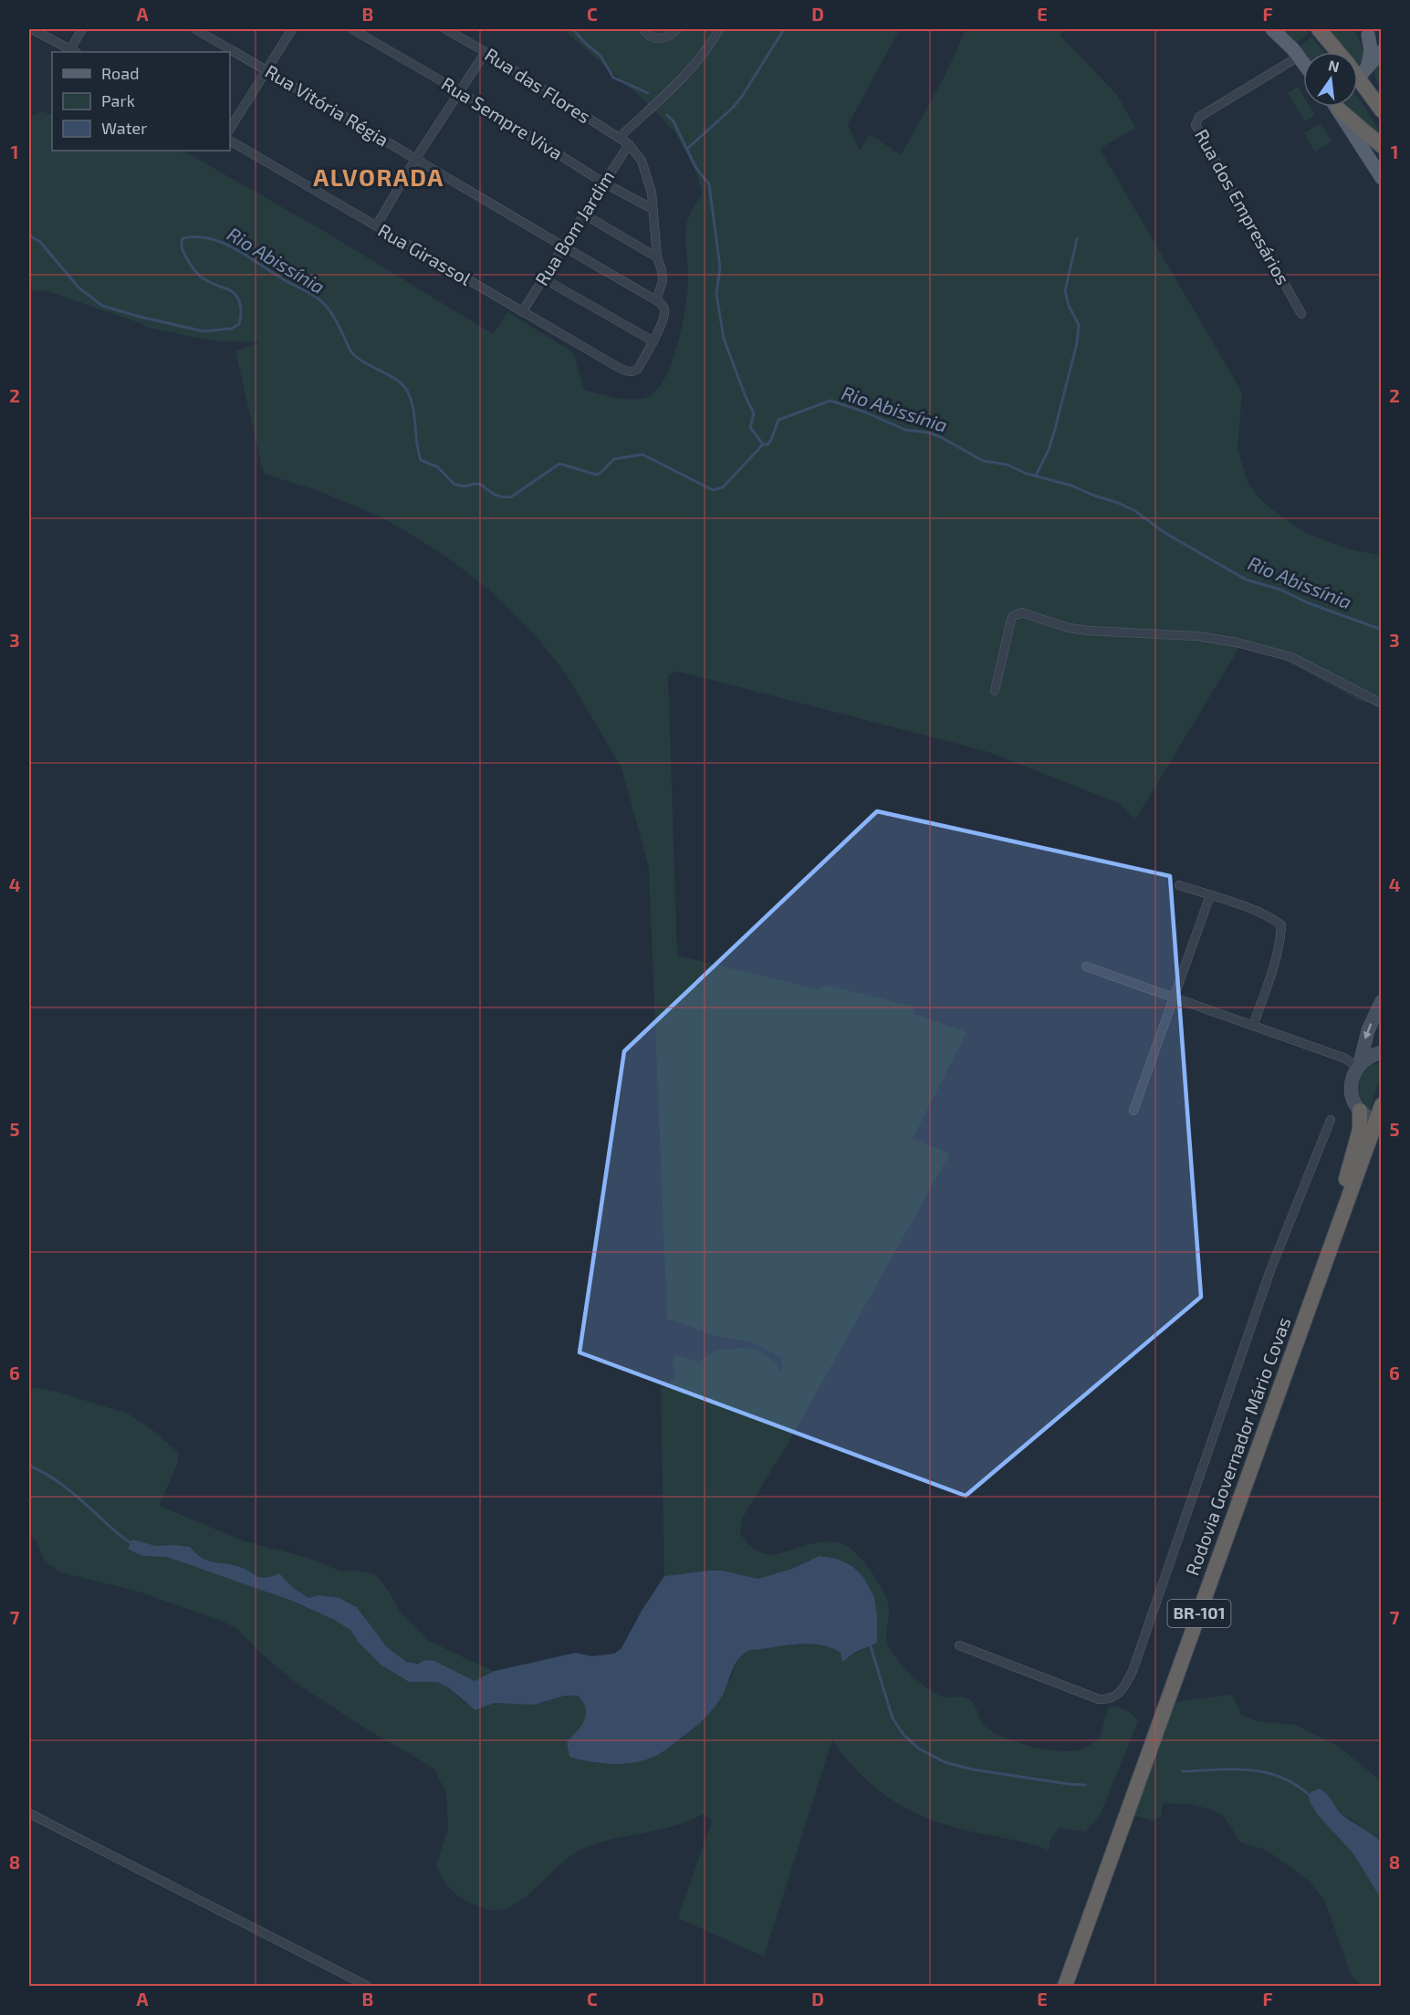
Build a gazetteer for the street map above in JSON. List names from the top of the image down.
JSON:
{
  "streets": {
    "highway": ["Rodovia Governador Mário Covas", "BR-101"],
    "street": [
      "Rua das Flores",
      "Rua Vitória Régia",
      "Rua Sempre Viva",
      "Rua dos Empresários",
      "Rua Bom Jardim",
      "Rua Girassol"
    ]
  },
  "crossings": [
    ["Rua das Flores", "Rua Bom Jardim"],
    ["Rua Vitória Régia", "Rua Bom Jardim"],
    ["Rua Sempre Viva", "Rua Bom Jardim"],
    ["Rua Bom Jardim", "Rua Girassol"]
  ],
  "districts": ["ALVORADA"],
  "water": ["Rio Abissínia"],
  "legend": ["Road", "Park", "Water"],
  "north": "top",
  "grid": {
    "columns": [
      "A",
      "B",
      "C",
      "D",
      "E",
      "F"
    ],
    "rows": [
      "1",
      "2",
      "3",
      "4",
      "5",
      "6",
      "7",
      "8"
    ]
  }
}
